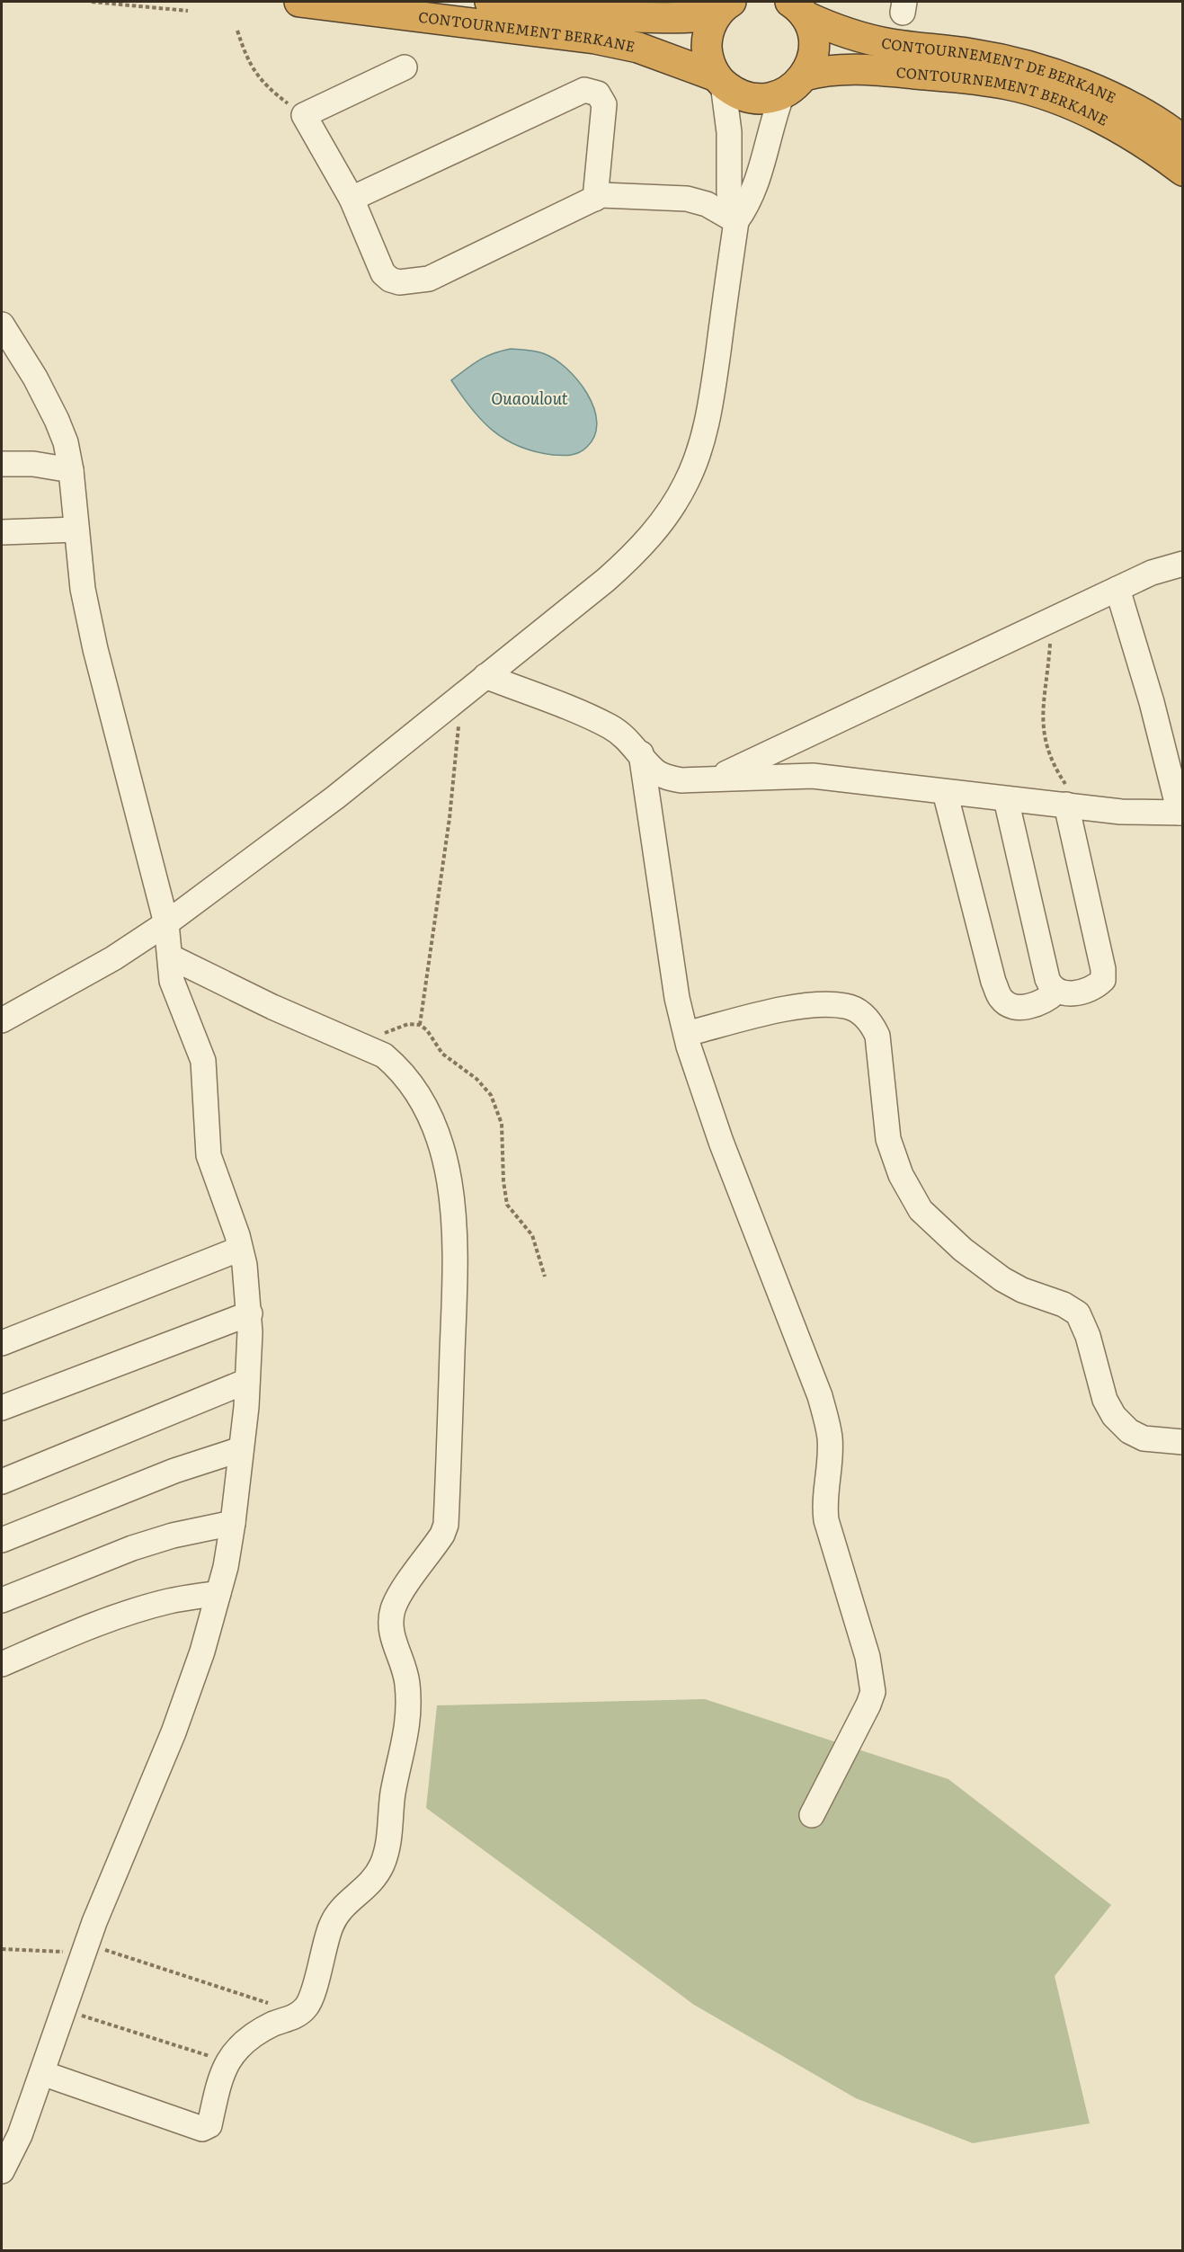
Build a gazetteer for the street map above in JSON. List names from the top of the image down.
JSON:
{
  "streets": {
    "highway": ["CONTOURNEMENT BERKANE", "CONTOURNEMENT DE BERKANE"]
  },
  "water": ["Ouaoulout"]
}
